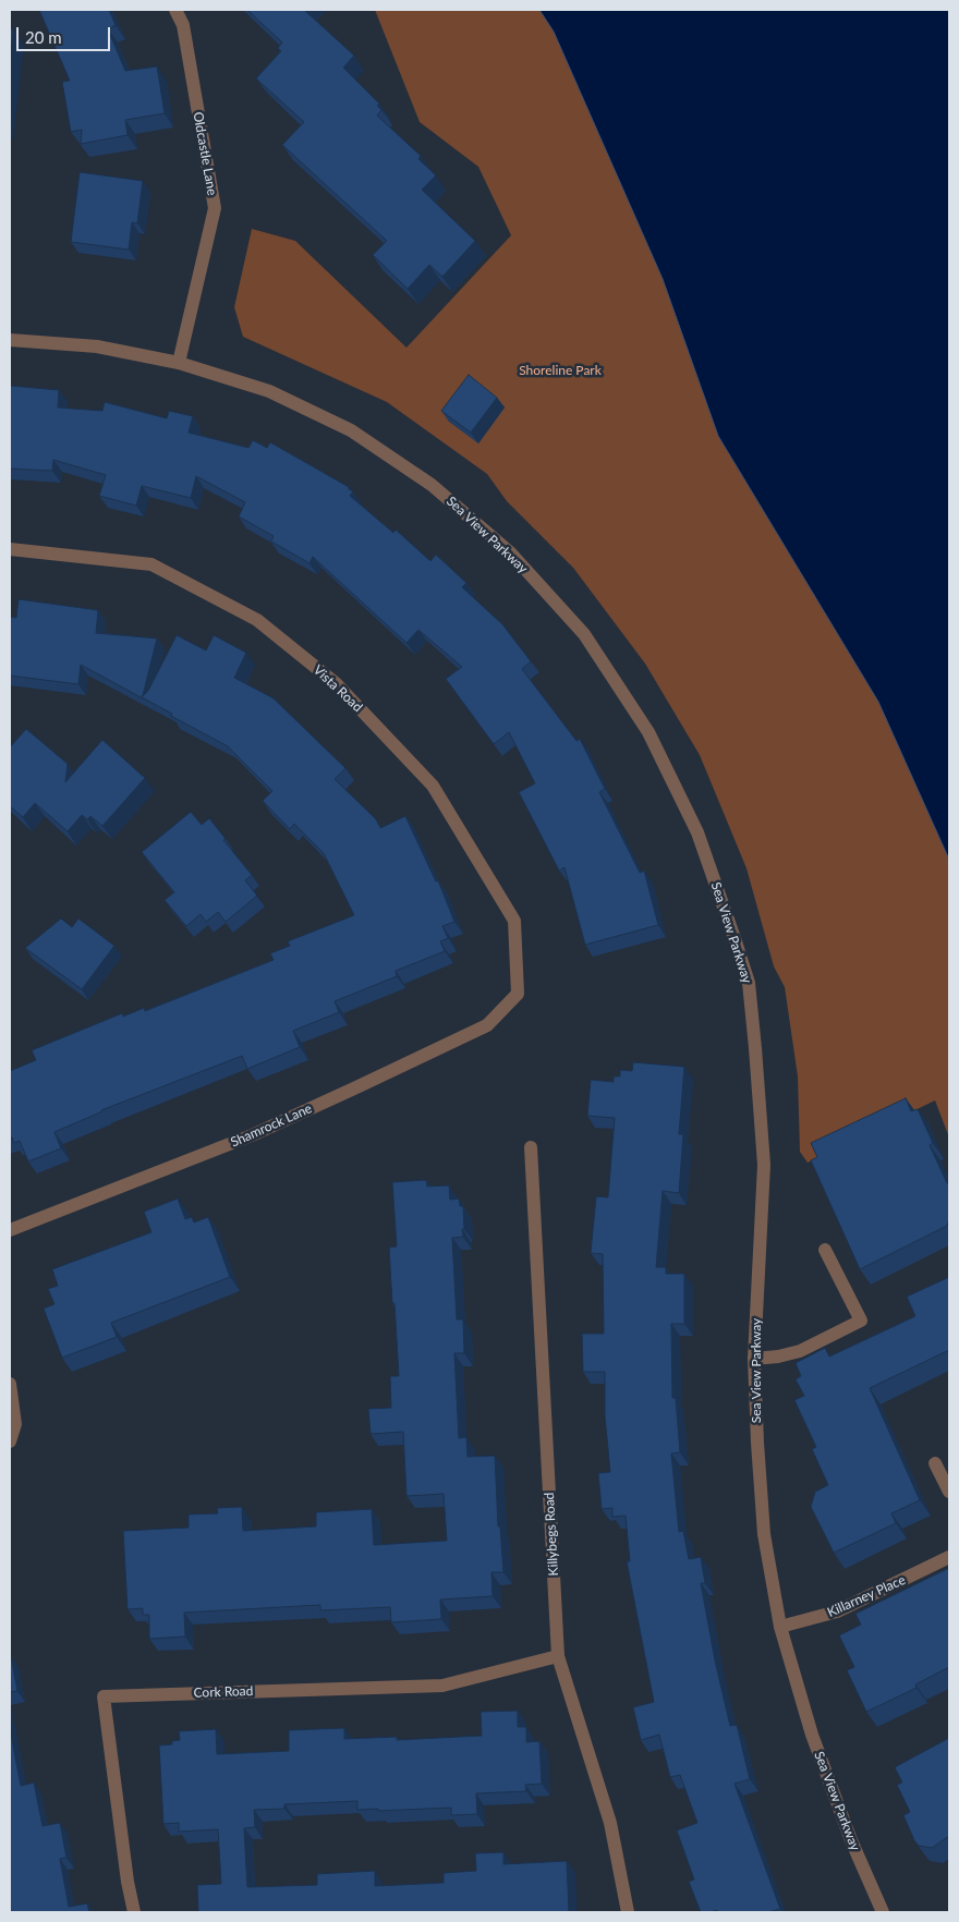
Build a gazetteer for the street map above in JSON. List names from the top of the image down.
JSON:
{
  "streets": {
    "street": [
      "Oldcastle Lane",
      "Sea View Parkway",
      "Vista Road",
      "Shamrock Lane",
      "Killybegs Road",
      "Killarney Place",
      "Cork Road"
    ]
  },
  "crossings": [
    ["Oldcastle Lane", "Sea View Parkway"],
    ["Sea View Parkway", "Killarney Place"],
    ["Vista Road", "Shamrock Lane"],
    ["Killybegs Road", "Cork Road"]
  ],
  "parks": ["Shoreline Park"],
  "scale_bar": "20 m"
}
